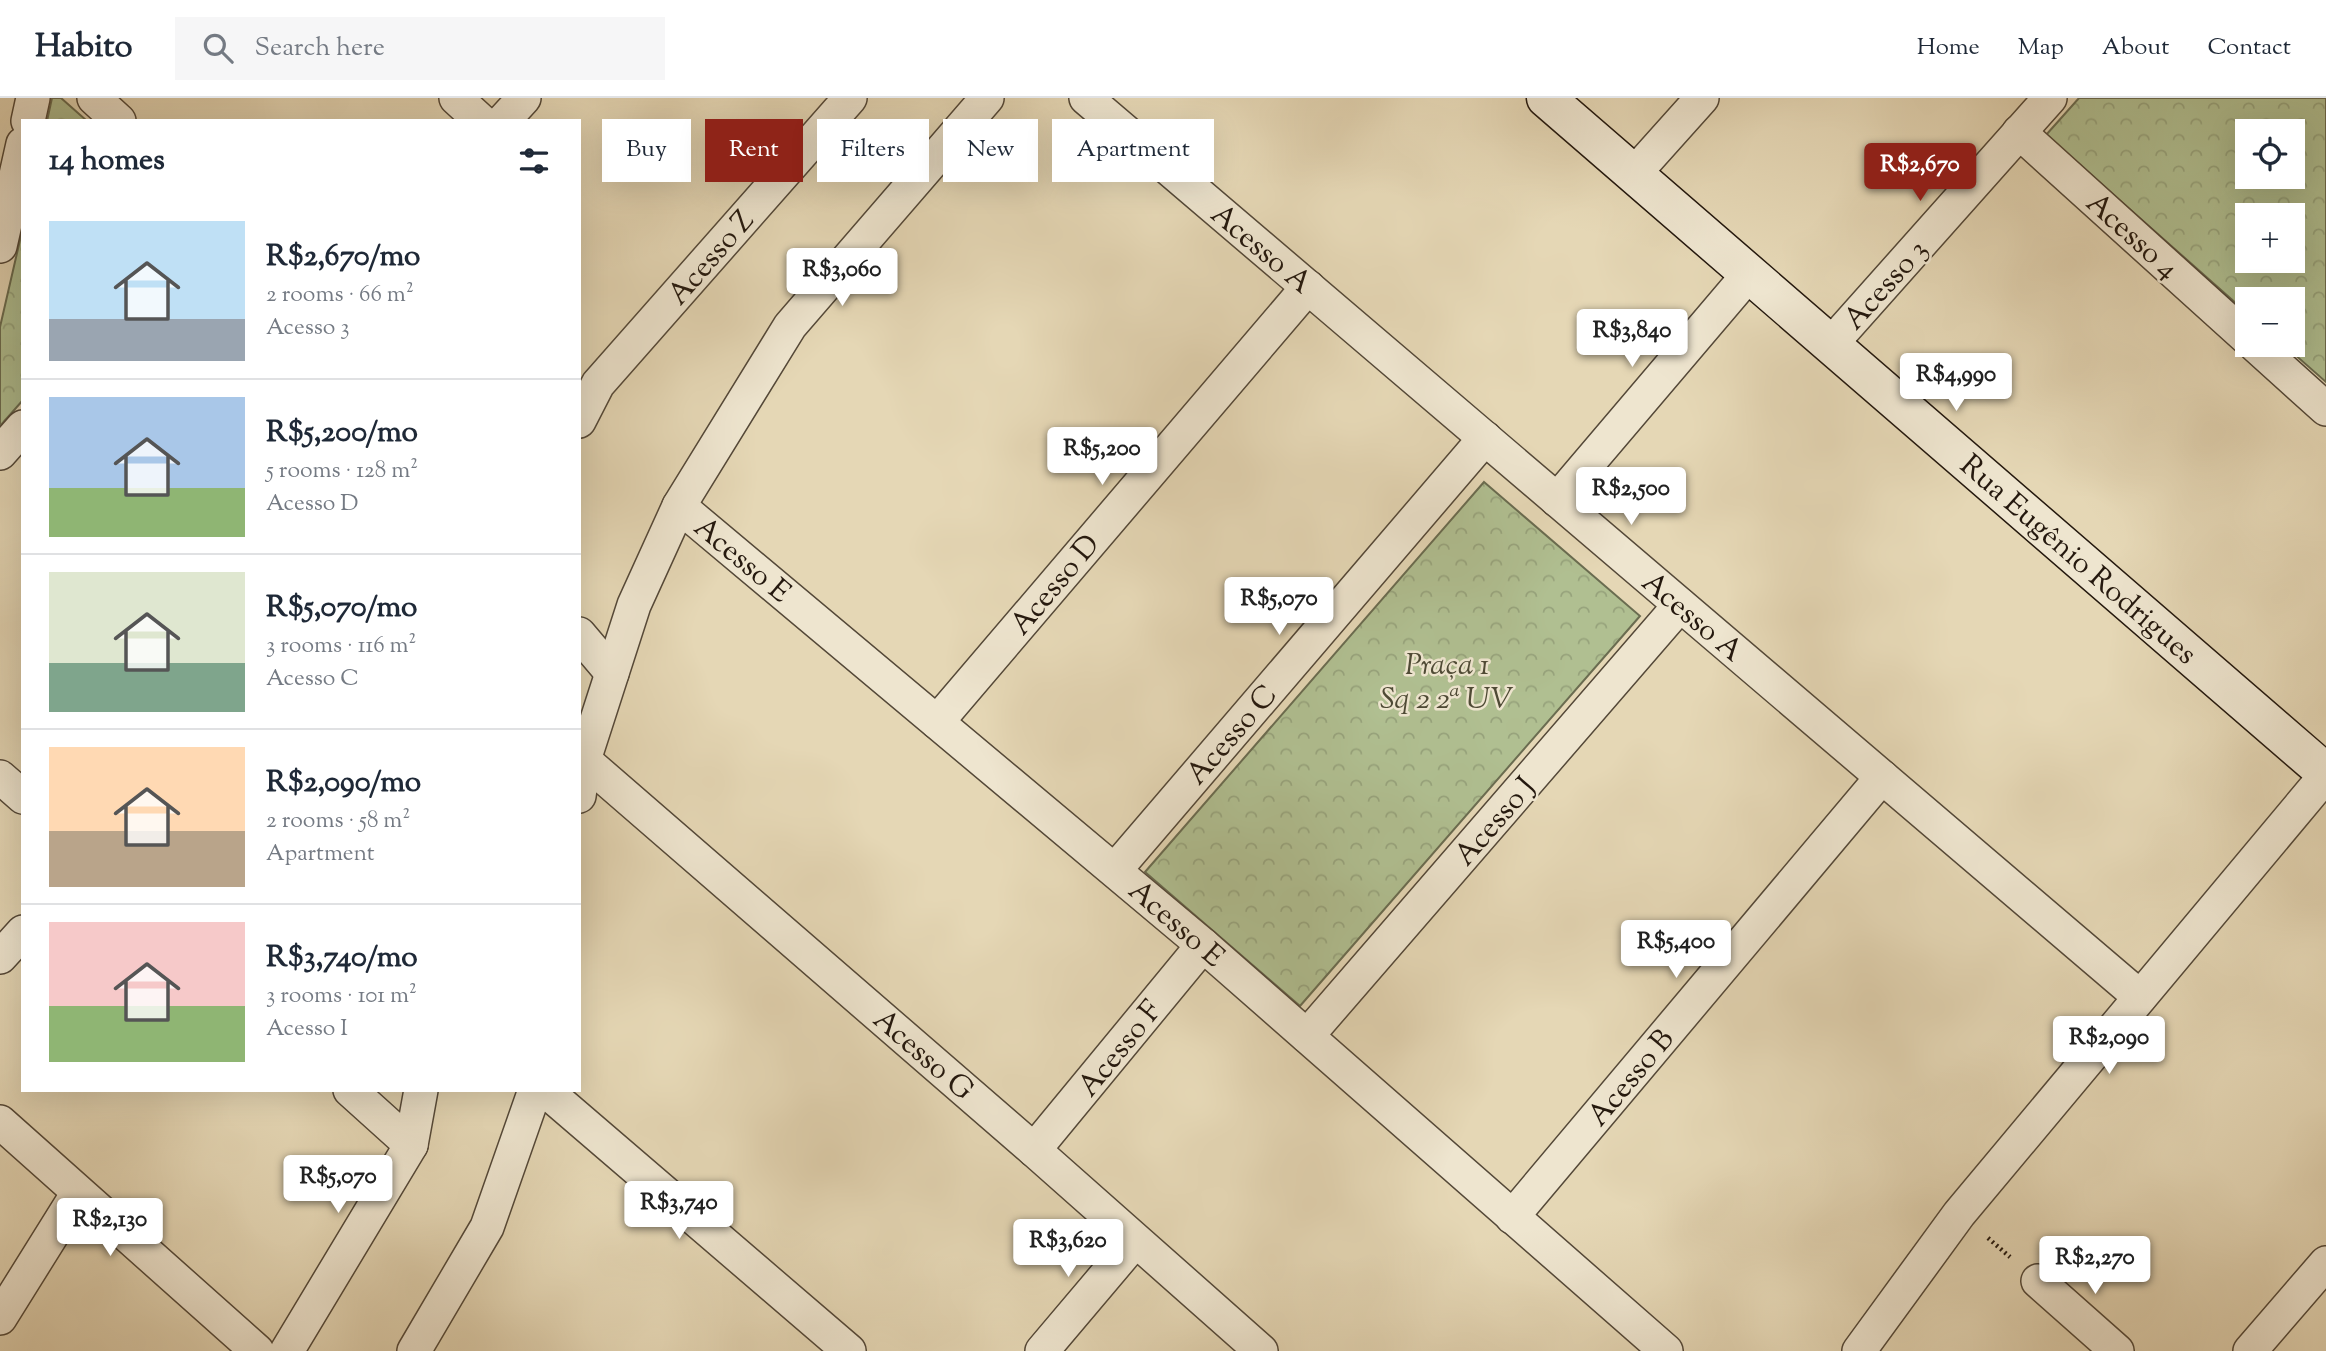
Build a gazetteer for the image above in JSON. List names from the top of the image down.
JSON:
{
  "streets": {
    "street": [
      "Acesso 4",
      "Acesso A",
      "Acesso Z",
      "Acesso 3",
      "Acesso E",
      "Rua Eugênio Rodrigues",
      "Acesso D",
      "Acesso C",
      "Acesso J",
      "Acesso F",
      "Acesso G",
      "Acesso B"
    ]
  },
  "crossings": [
    ["Acesso 4", "Acesso 3"],
    ["Acesso A", "Acesso D"],
    ["Acesso A", "Acesso C"],
    ["Acesso A", "Acesso J"],
    ["Acesso A", "Acesso B"],
    ["Acesso 3", "Rua Eugênio Rodrigues"],
    ["Acesso E", "Acesso D"],
    ["Acesso E", "Acesso C"],
    ["Acesso E", "Acesso J"],
    ["Acesso E", "Acesso F"],
    ["Acesso E", "Acesso B"],
    ["Acesso F", "Acesso G"]
  ],
  "parks": ["Praça 1 Sq 2 2ª UV"],
  "page": {
    "header": "Habito",
    "search": "Search here",
    "nav": [
      "Home",
      "Map",
      "About",
      "Contact"
    ],
    "map_buttons": ["+", "−"],
    "chip": [
      "Buy",
      "Rent",
      "Filters",
      "New",
      "Apartment"
    ],
    "heading": "14 homes",
    "price": [
      "R$2,670",
      "R$3,060",
      "R$3,840",
      "R$4,990",
      "R$5,200",
      "R$2,500",
      "R$5,070",
      "R$5,400",
      "R$2,090",
      "R$5,070",
      "R$3,740",
      "R$2,130",
      "R$3,620",
      "R$2,270"
    ],
    "list": [
      {
        "name": "R$2,670/mo",
        "note": "2 rooms · 66 m² · Acesso 3"
      },
      {
        "name": "R$5,200/mo",
        "note": "5 rooms · 128 m² · Acesso D"
      },
      {
        "name": "R$5,070/mo",
        "note": "3 rooms · 116 m² · Acesso C"
      },
      {
        "name": "R$2,090/mo",
        "note": "2 rooms · 58 m² · Apartment"
      },
      {
        "name": "R$3,740/mo",
        "note": "3 rooms · 101 m² · Acesso I"
      }
    ]
  }
}
